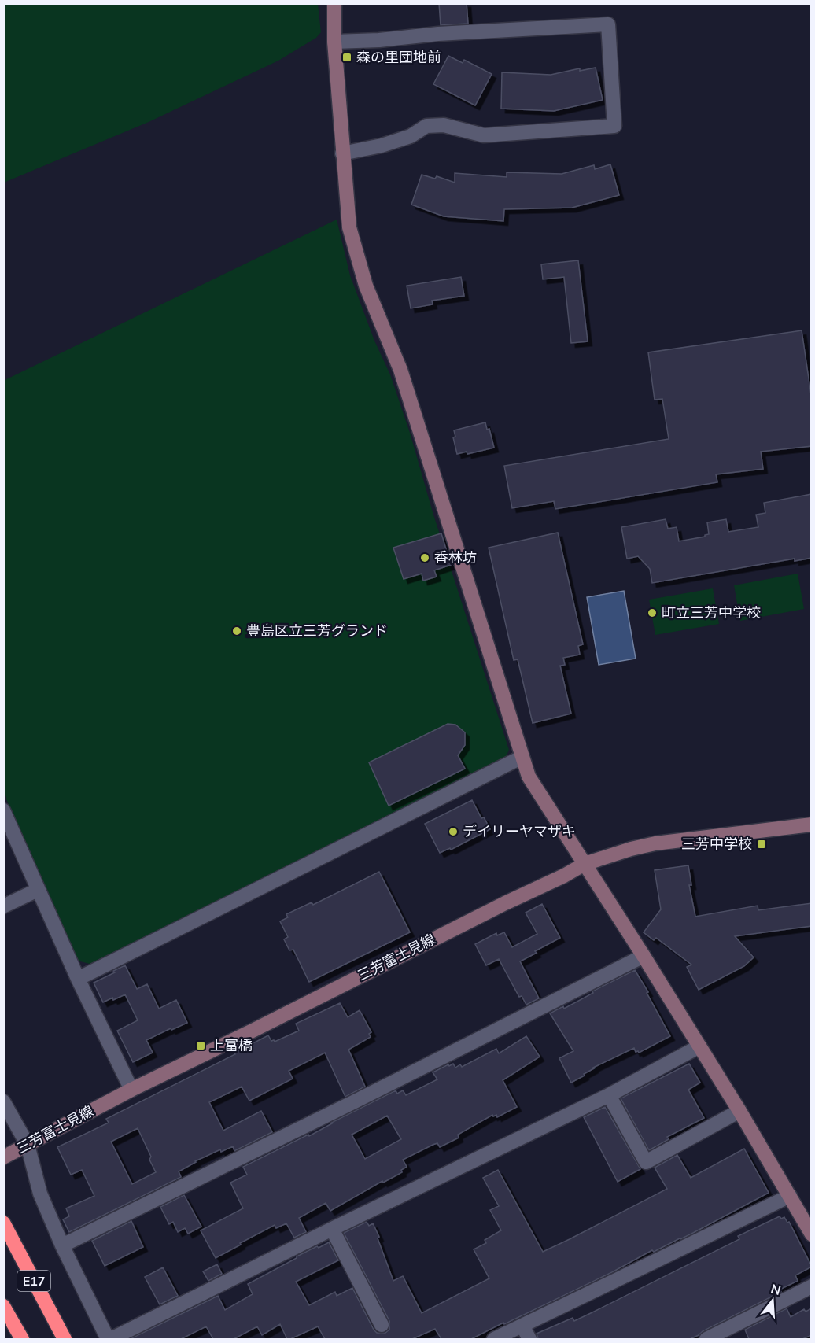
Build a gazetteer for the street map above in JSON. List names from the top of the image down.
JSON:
{
  "streets": {
    "highway": ["E17"],
    "street": ["三芳富士見線"]
  },
  "places": {
    "transit": ["森の里団地前", "三芳中学校", "上富橋"],
    "other": [
      "香林坊",
      "町立三芳中学校",
      "豊島区立三芳グランド",
      "デイリーヤマザキ"
    ]
  },
  "north": "top"
}
